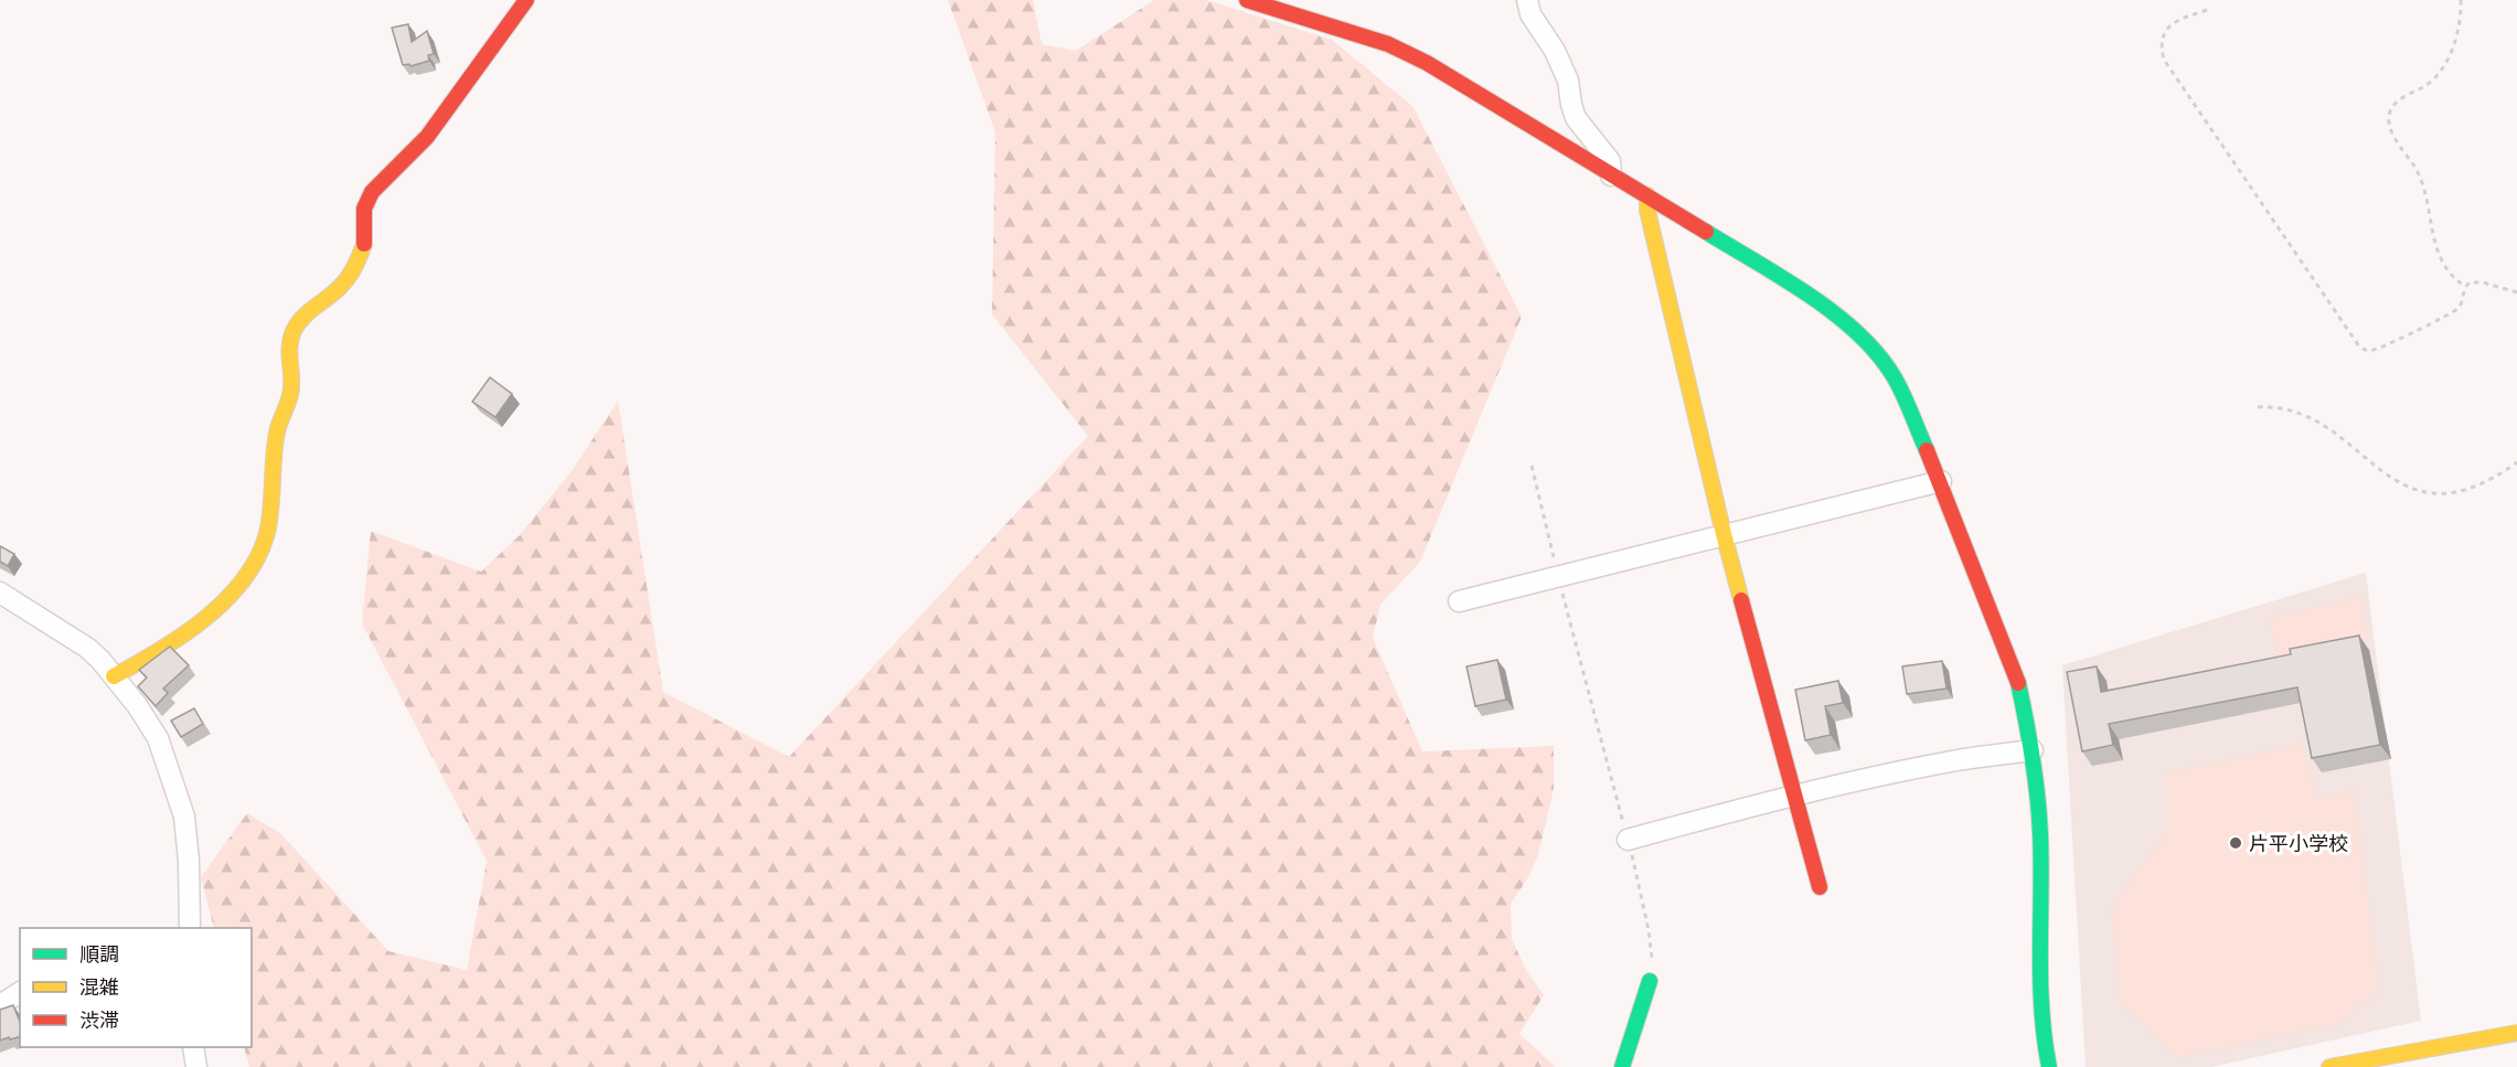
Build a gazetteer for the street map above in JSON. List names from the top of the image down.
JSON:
{
  "places": ["片平小学校"],
  "legend": ["順調", "混雑", "渋滞"]
}
